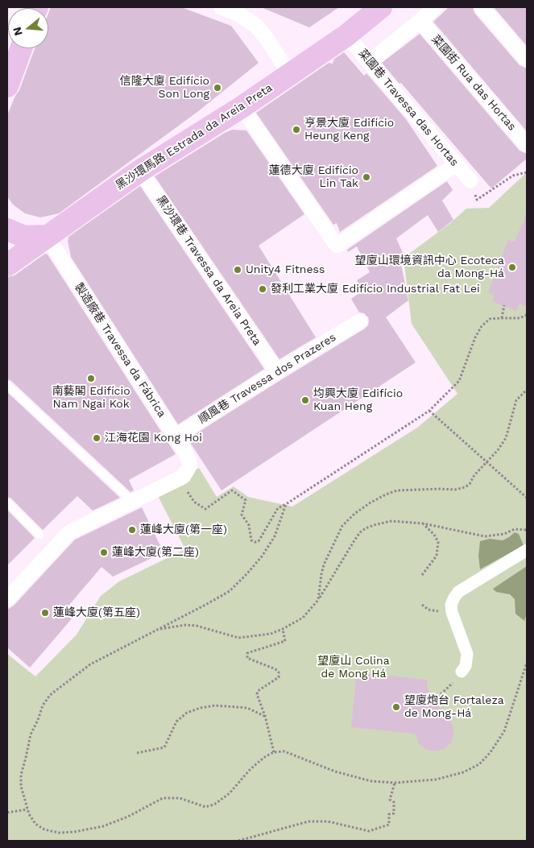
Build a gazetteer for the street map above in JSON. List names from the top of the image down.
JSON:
{
  "streets": {
    "main road": ["黑沙環馬路 Estrada da Areia Preta"],
    "street": [
      "菜園街 Rua das Hortas",
      "菜園巷 Travessa das Hortas",
      "黑沙環巷 Travessa da Areia Preta",
      "製造廠巷 Travessa da Fábrica",
      "順風巷 Travessa dos Prazeres"
    ]
  },
  "crossings": [
    ["菜園巷 Travessa das Hortas", "黑沙環馬路 Estrada da Areia Preta"],
    ["黑沙環馬路 Estrada da Areia Preta", "黑沙環巷 Travessa da Areia Preta"],
    ["黑沙環馬路 Estrada da Areia Preta", "製造廠巷 Travessa da Fábrica"],
    ["黑沙環巷 Travessa da Areia Preta", "順風巷 Travessa dos Prazeres"],
    ["製造廠巷 Travessa da Fábrica", "順風巷 Travessa dos Prazeres"]
  ],
  "parks": ["望廈山 Colina de Mong Há"],
  "places": [
    "信隆大廈 Edifício Son Long",
    "亨景大廈 Edifício Heung Keng",
    "蓮德大廈 Edifício Lin Tak",
    "望廈山環境資訊中心 Ecoteca da Mong-Há",
    "Unity4 Fitness",
    "發利工業大廈 Edifício Industrial Fat Lei",
    "南藝閣 Edifício Nam Ngai Kok",
    "均興大廈 Edifício Kuan Heng",
    "江海花園 Kong Hoi",
    "蓮峰大廈(第一座)",
    "蓮峰大廈(第二座)",
    "蓮峰大廈(第五座)",
    "望廈炮台 Fortaleza de Mong-Há"
  ],
  "north": "left"
}
